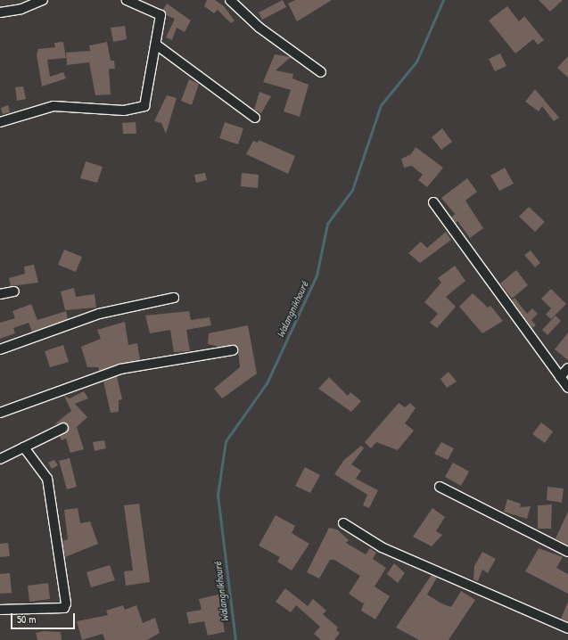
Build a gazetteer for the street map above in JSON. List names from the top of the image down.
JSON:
{
  "water": ["Walangnikhouré"],
  "scale_bar": "50 m"
}
